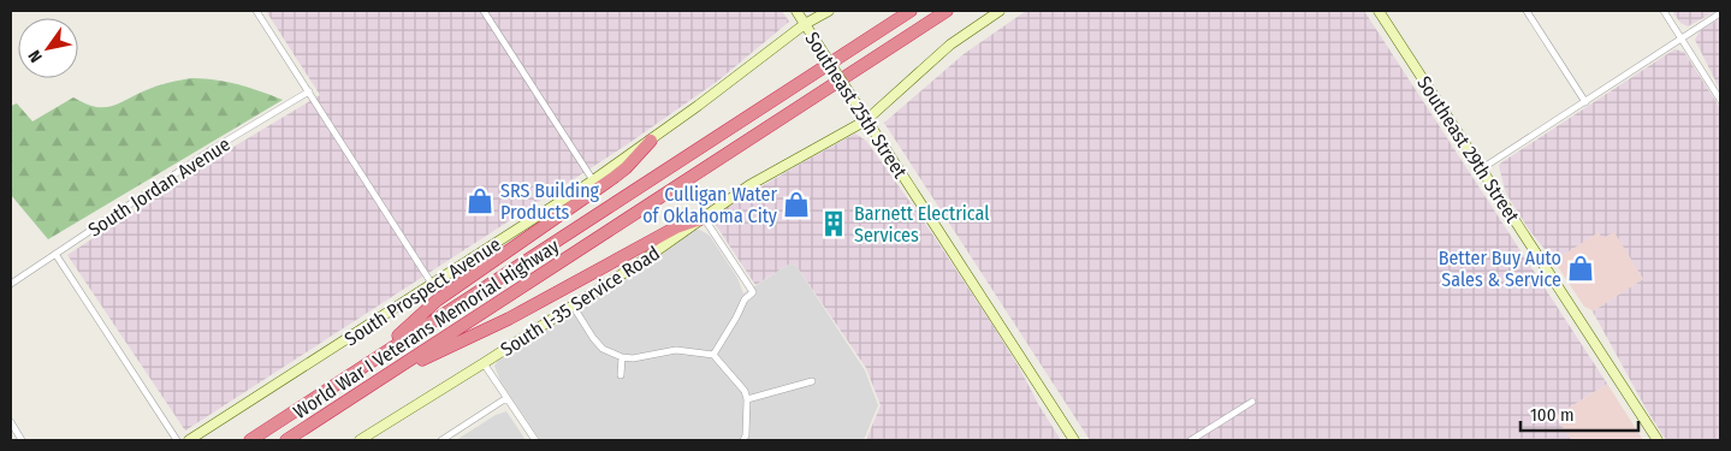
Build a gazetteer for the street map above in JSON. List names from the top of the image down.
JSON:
{
  "streets": {
    "highway": ["World War I Veterans Memorial Highway"],
    "main road": [
      "Southeast 25th Street",
      "Southeast 29th Street",
      "South Prospect Avenue",
      "South I-35 Service Road"
    ],
    "street": ["South Jordan Avenue"]
  },
  "crossings": [
    ["Southeast 25th Street", "South Prospect Avenue"],
    ["Southeast 25th Street", "South I-35 Service Road"]
  ],
  "places": {
    "shop": ["SRS Building Products", "Culligan Water of Oklahoma City", "Better Buy Auto Sales & Service"],
    "building": ["Barnett Electrical Services"]
  },
  "scale_bar": "100 m",
  "north": "bottom left"
}
